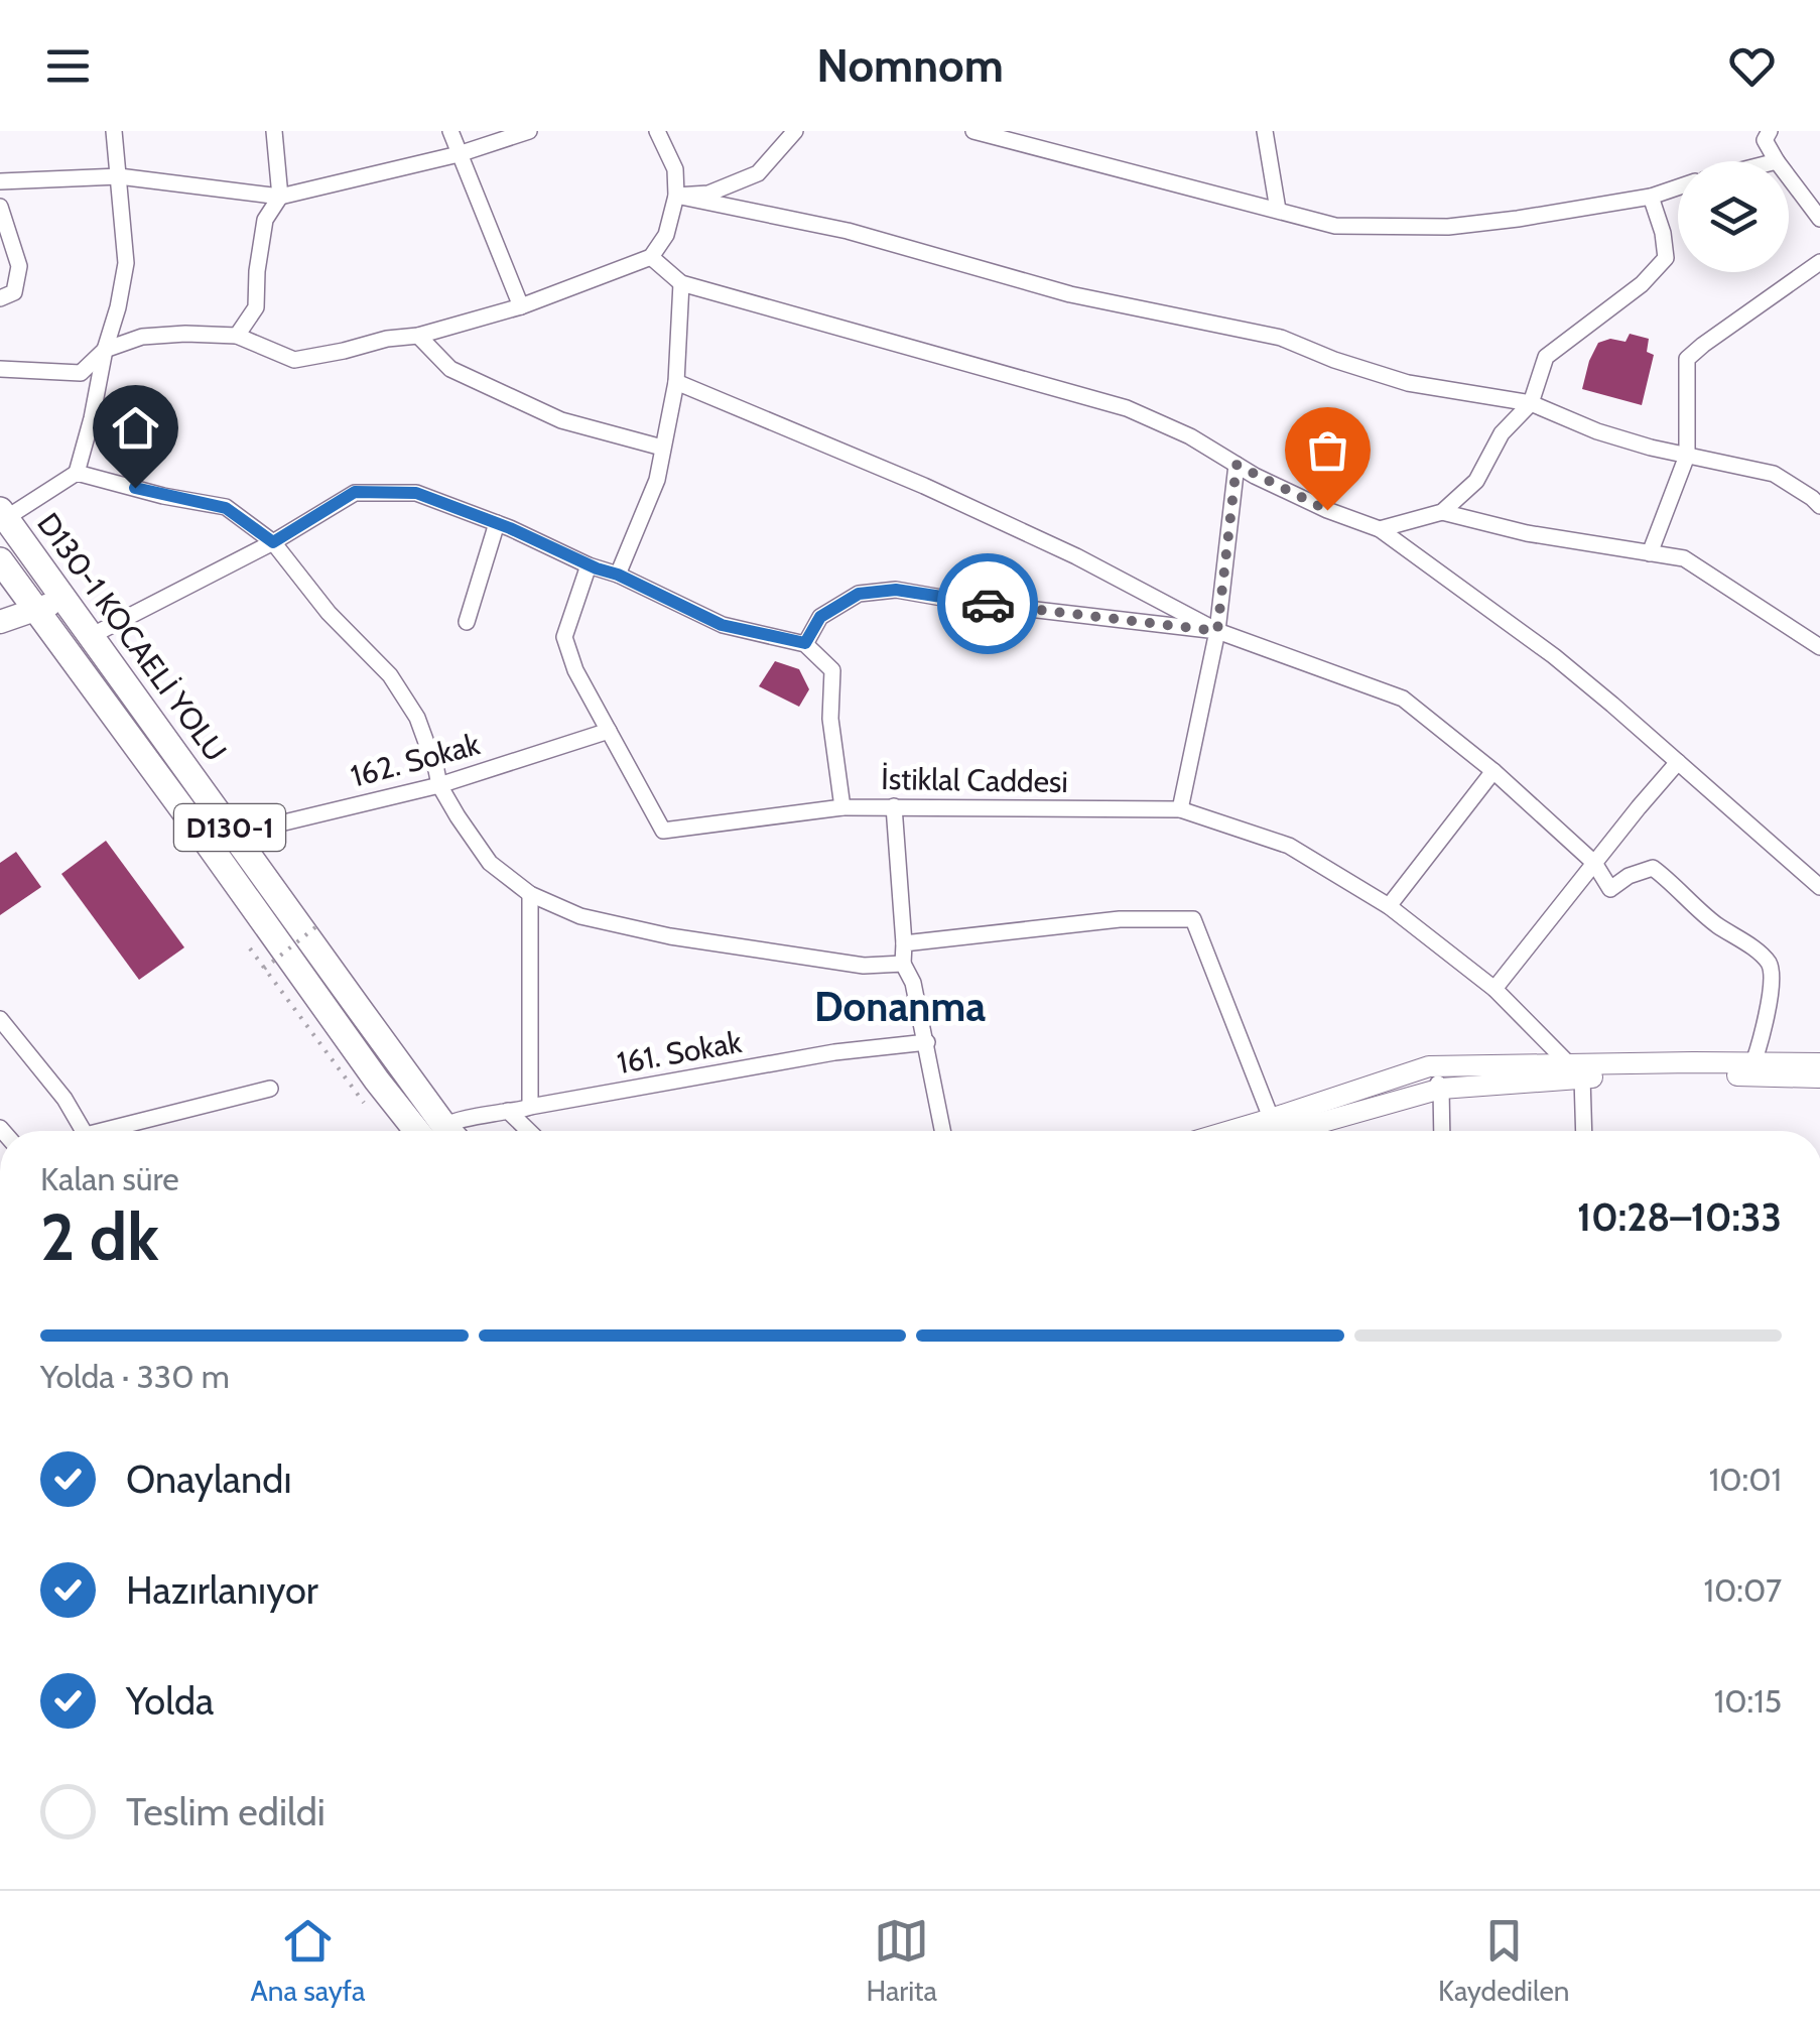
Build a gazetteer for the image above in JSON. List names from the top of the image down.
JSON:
{
  "streets": {
    "highway": ["D130-1 KOCAELİ YOLU", "D130-1"],
    "street": ["162. Sokak", "İstiklal Caddesi", "161. Sokak"]
  },
  "crossings": [
    ["D130-1 KOCAELİ YOLU", "162. Sokak"]
  ],
  "districts": ["Donanma"],
  "page": {
    "header": "Nomnom",
    "heading": ["2 dk", "Kalan süre", "10:28–10:33"],
    "bar": "Yolda · 330 m",
    "list": [
      ["Onaylandı", "10:01"],
      ["Hazırlanıyor", "10:07"],
      ["Yolda", "10:15"],
      "Teslim edildi"
    ],
    "tabs": ["Ana sayfa", "Harita", "Kaydedilen"]
  }
}
